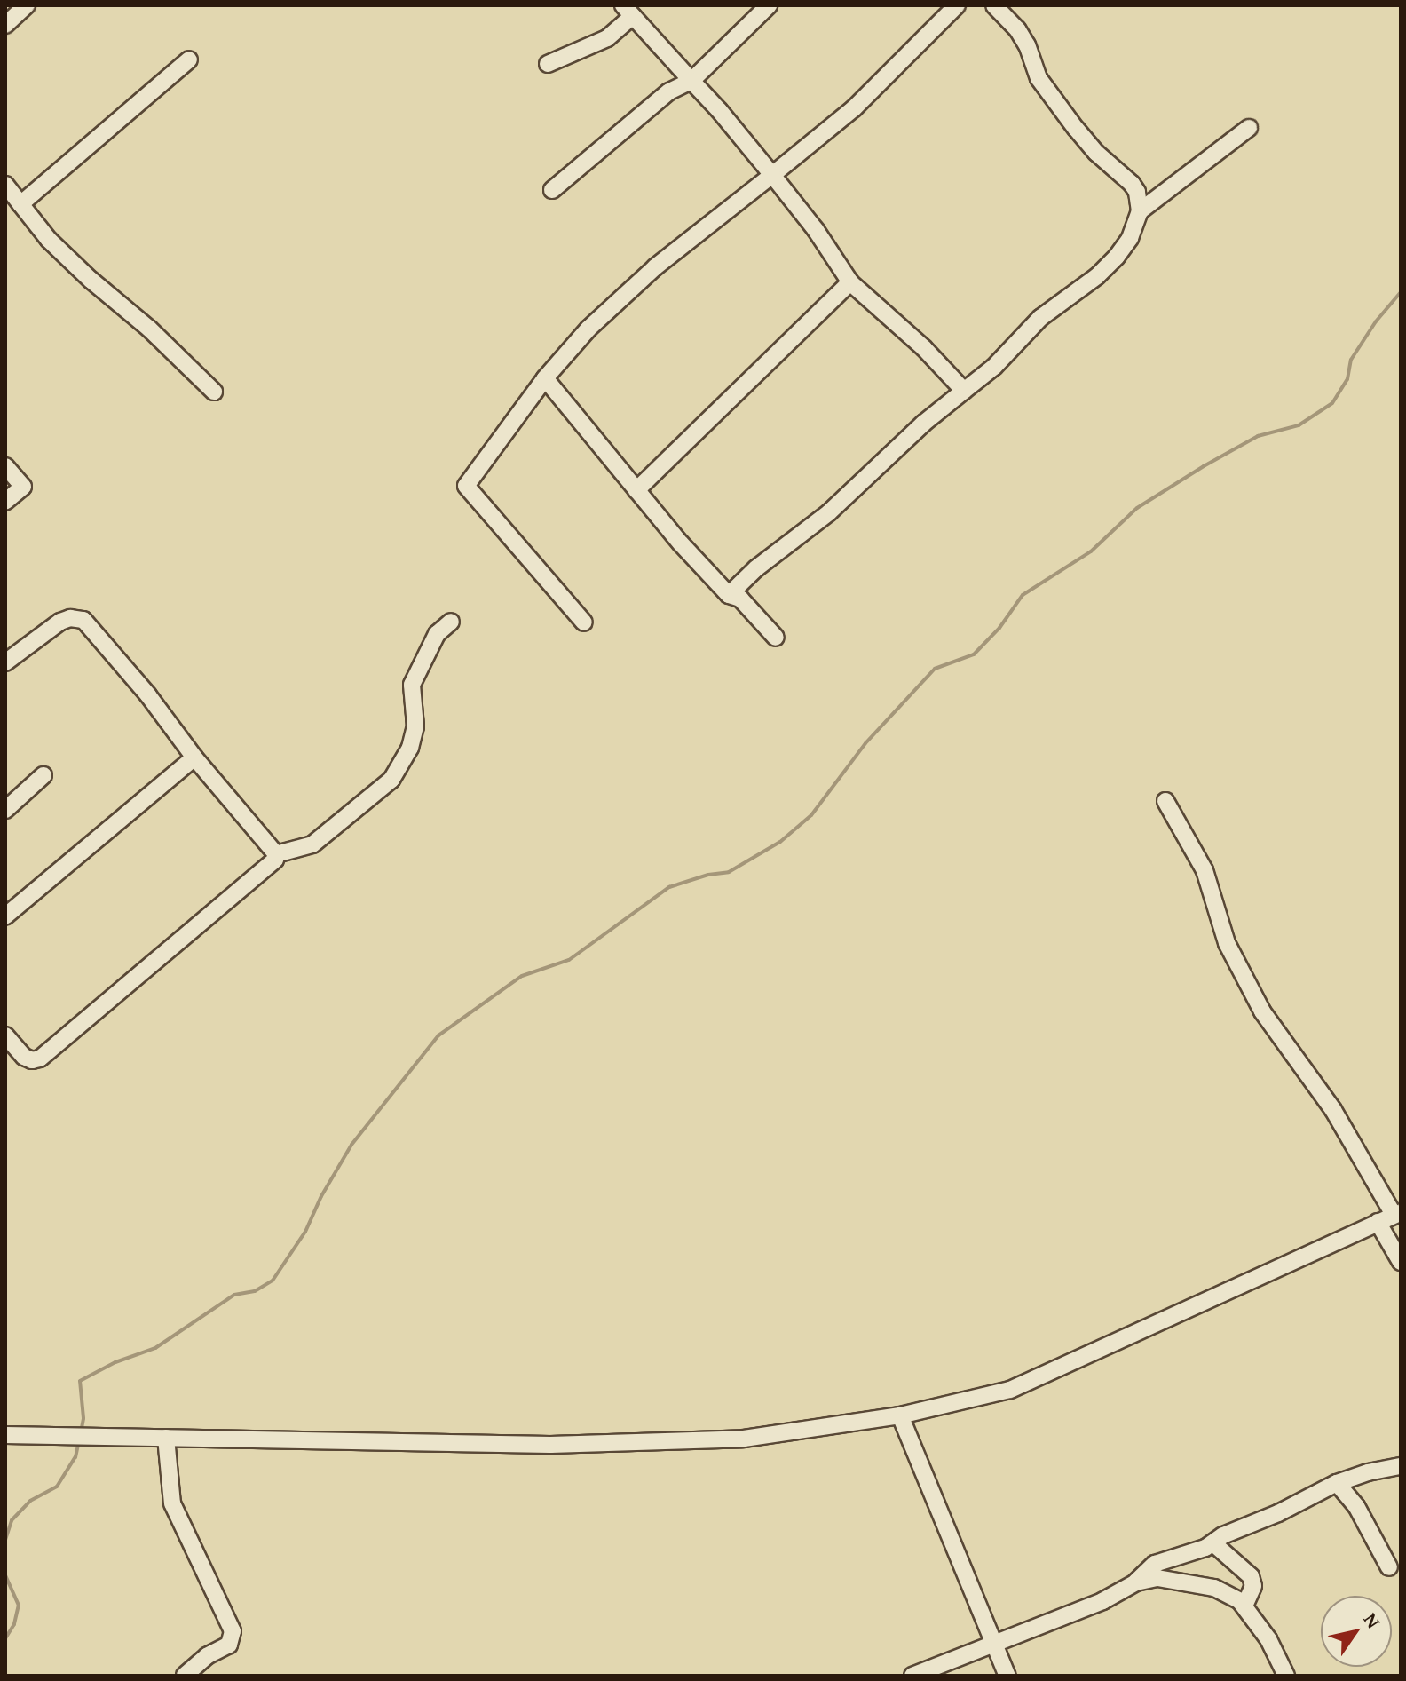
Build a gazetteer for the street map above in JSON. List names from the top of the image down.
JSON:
{
  "north": "top right"
}
